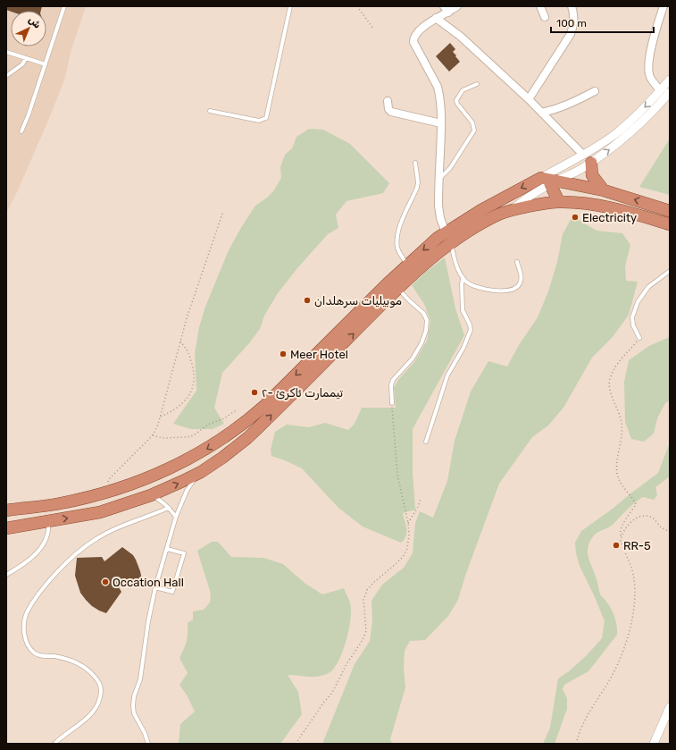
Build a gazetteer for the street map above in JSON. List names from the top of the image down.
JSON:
{
  "places": [
    "Electricity",
    "موبيليات سرهلدان",
    "Meer Hotel",
    "تيممارت ئاكرئ -٢",
    "RR-5",
    "Occation Hall"
  ],
  "scale_bar": "100 m",
  "north": "top right"
}
